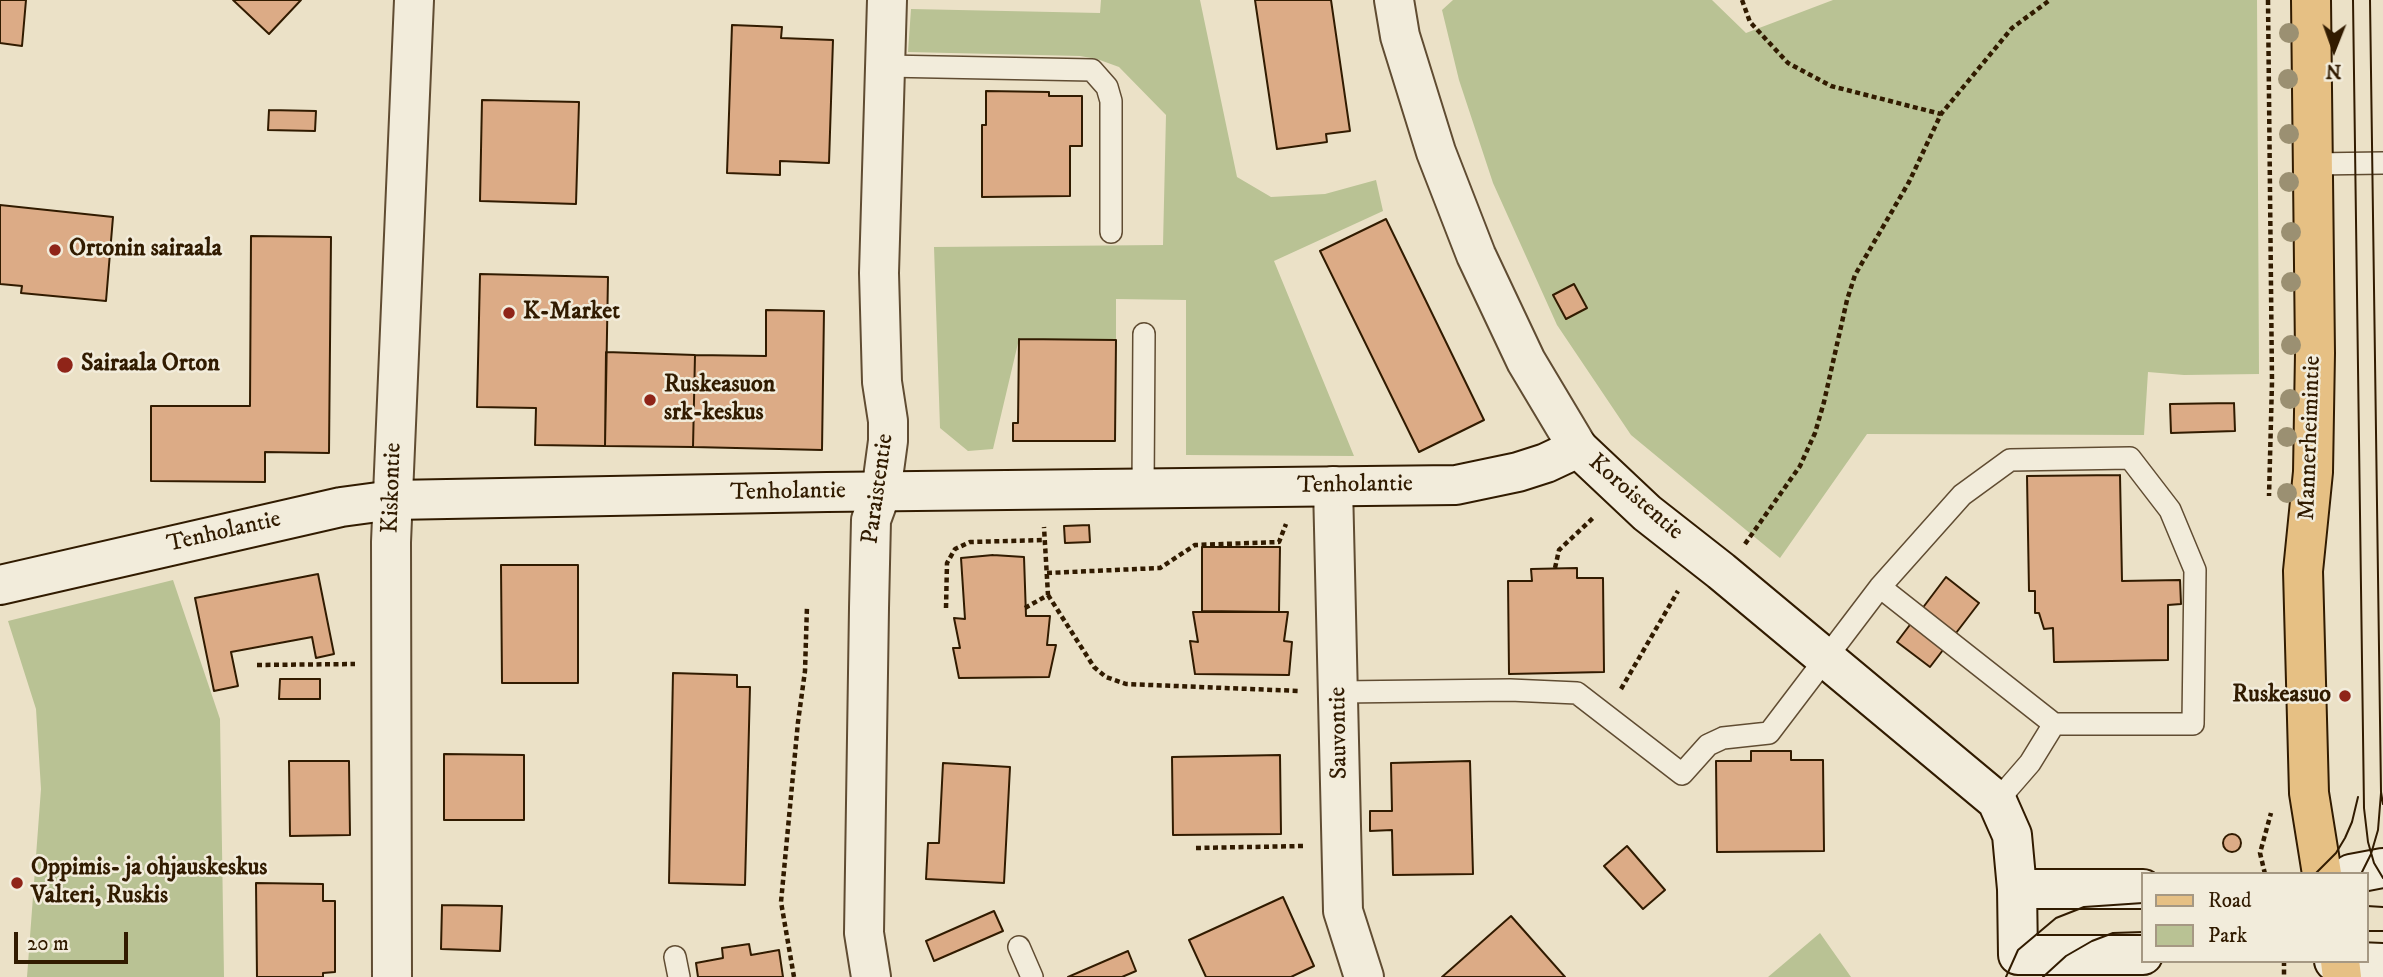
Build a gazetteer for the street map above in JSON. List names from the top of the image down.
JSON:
{
  "streets": {
    "main road": ["Mannerheimintie"],
    "street": [
      "Tenholantie",
      "Kiskontie",
      "Paraistentie",
      "Koroistentie",
      "Sauvontie"
    ]
  },
  "crossings": [
    ["Tenholantie", "Kiskontie"],
    ["Tenholantie", "Paraistentie"],
    ["Tenholantie", "Koroistentie"],
    ["Tenholantie", "Sauvontie"]
  ],
  "places": [
    "Ortonin sairaala",
    "K-Market",
    "Sairaala Orton",
    "Ruskeasuon srk-keskus",
    "Ruskeasuo",
    "Oppimis- ja ohjauskeskus Valteri, Ruskis"
  ],
  "legend": ["Road", "Park"],
  "scale_bar": "20 m",
  "north": "bottom"
}
